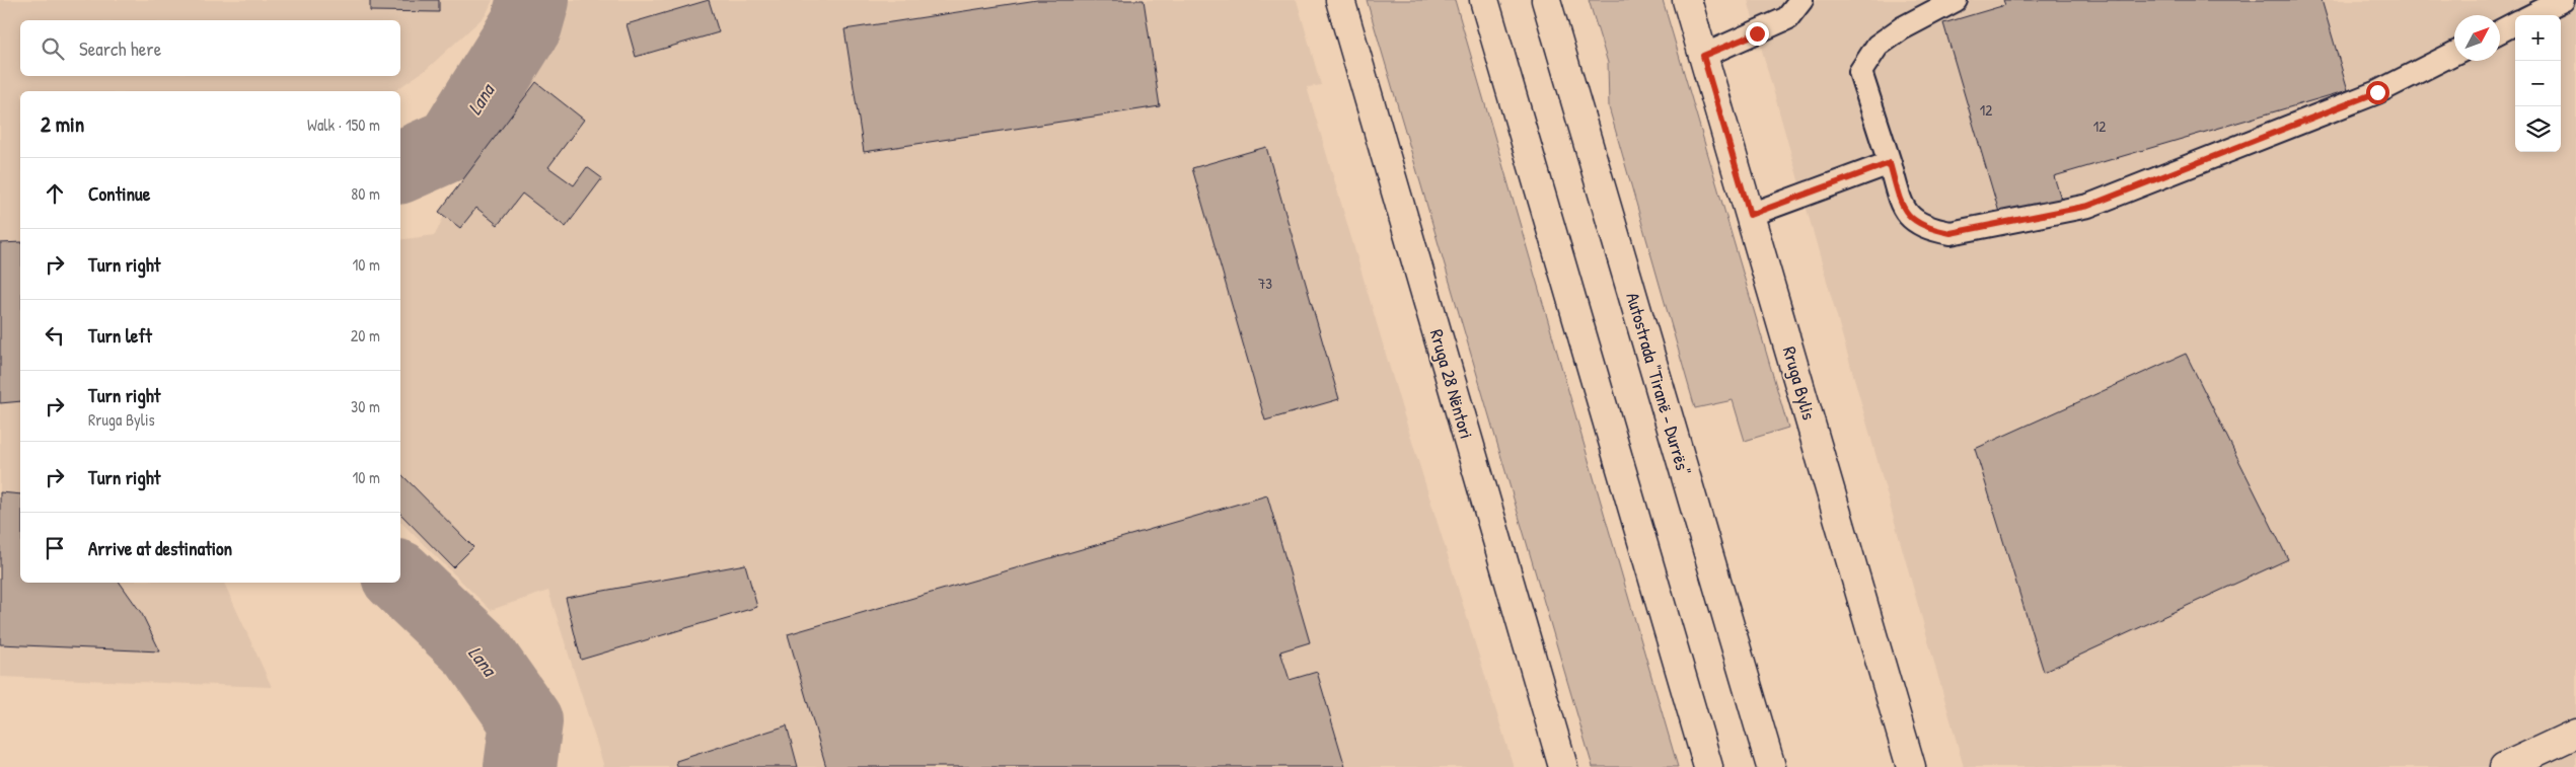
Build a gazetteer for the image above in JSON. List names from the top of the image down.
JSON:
{
  "streets": {
    "main road": ["Rruga Bylis", "Rruga 28 Nëntori", "Autostrada \"Tiranë - Durrës\""]
  },
  "water": ["Lana"],
  "house_numbers": ["12", "12", "73"],
  "north": "top right",
  "page": {
    "map_buttons": ["+", "−"],
    "search": "Search here",
    "heading": ["2 min", "Walk · 150 m"],
    "list": [
      ["Continue", "80 m"],
      ["Turn right", "10 m"],
      ["Turn left", "20 m"],
      ["Turn right", "Rruga Bylis", "30 m"],
      ["Turn right", "10 m"],
      "Arrive at destination"
    ]
  }
}
